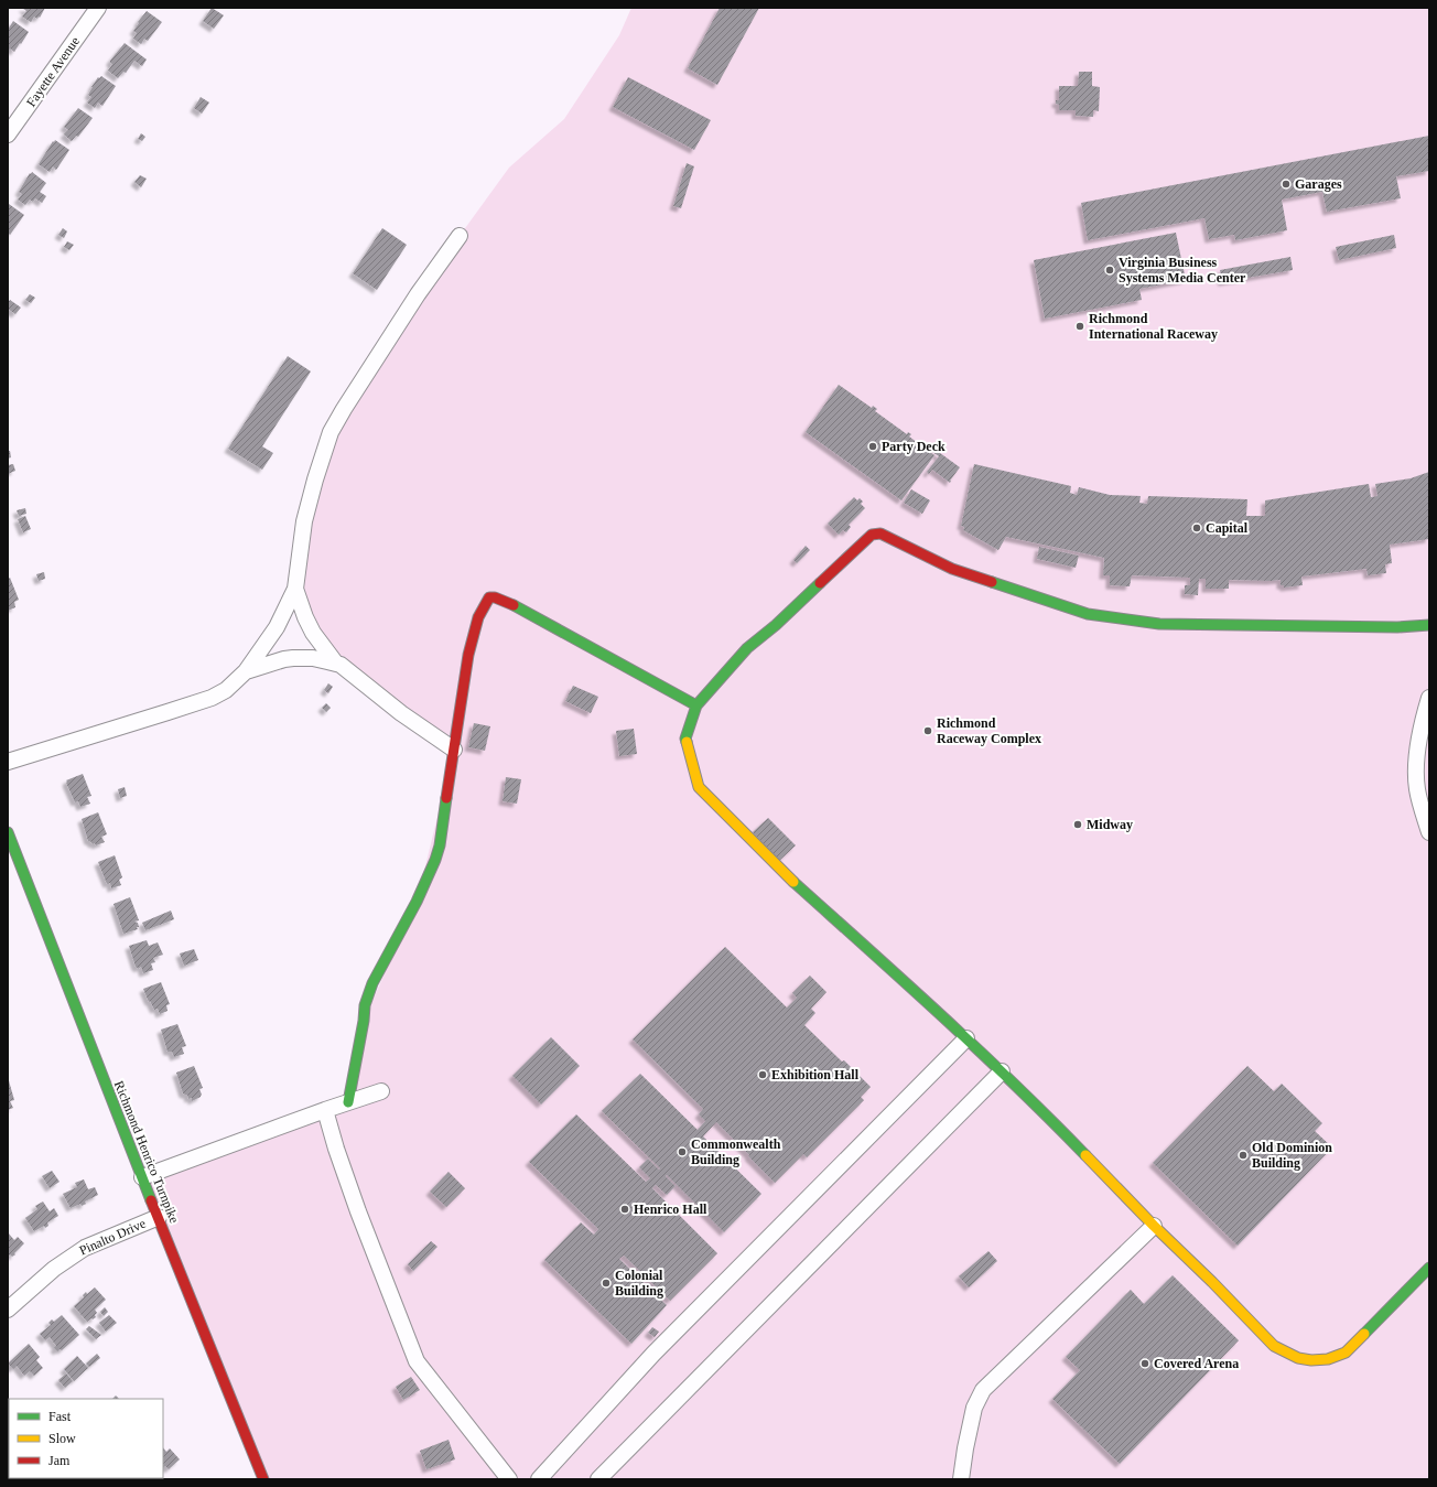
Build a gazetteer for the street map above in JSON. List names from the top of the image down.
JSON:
{
  "streets": {
    "street": ["Fayette Avenue", "Richmond Henrico Turnpike", "Pinalto Drive"]
  },
  "crossings": [
    ["Richmond Henrico Turnpike", "Pinalto Drive"]
  ],
  "places": [
    "Garages",
    "Virginia Business Systems Media Center",
    "Richmond International Raceway",
    "Party Deck",
    "Capital",
    "Richmond Raceway Complex",
    "Midway",
    "Exhibition Hall",
    "Commonwealth Building",
    "Old Dominion Building",
    "Henrico Hall",
    "Colonial Building",
    "Covered Arena"
  ],
  "legend": ["Fast", "Slow", "Jam"]
}
